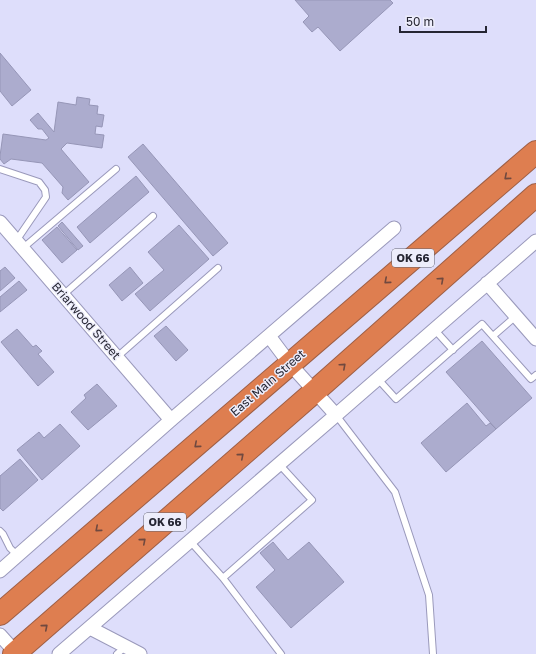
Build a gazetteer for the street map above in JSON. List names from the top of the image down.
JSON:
{
  "streets": {
    "highway": ["OK 66", "East Main Street"],
    "street": ["Briarwood Street"]
  },
  "scale_bar": "50 m"
}
